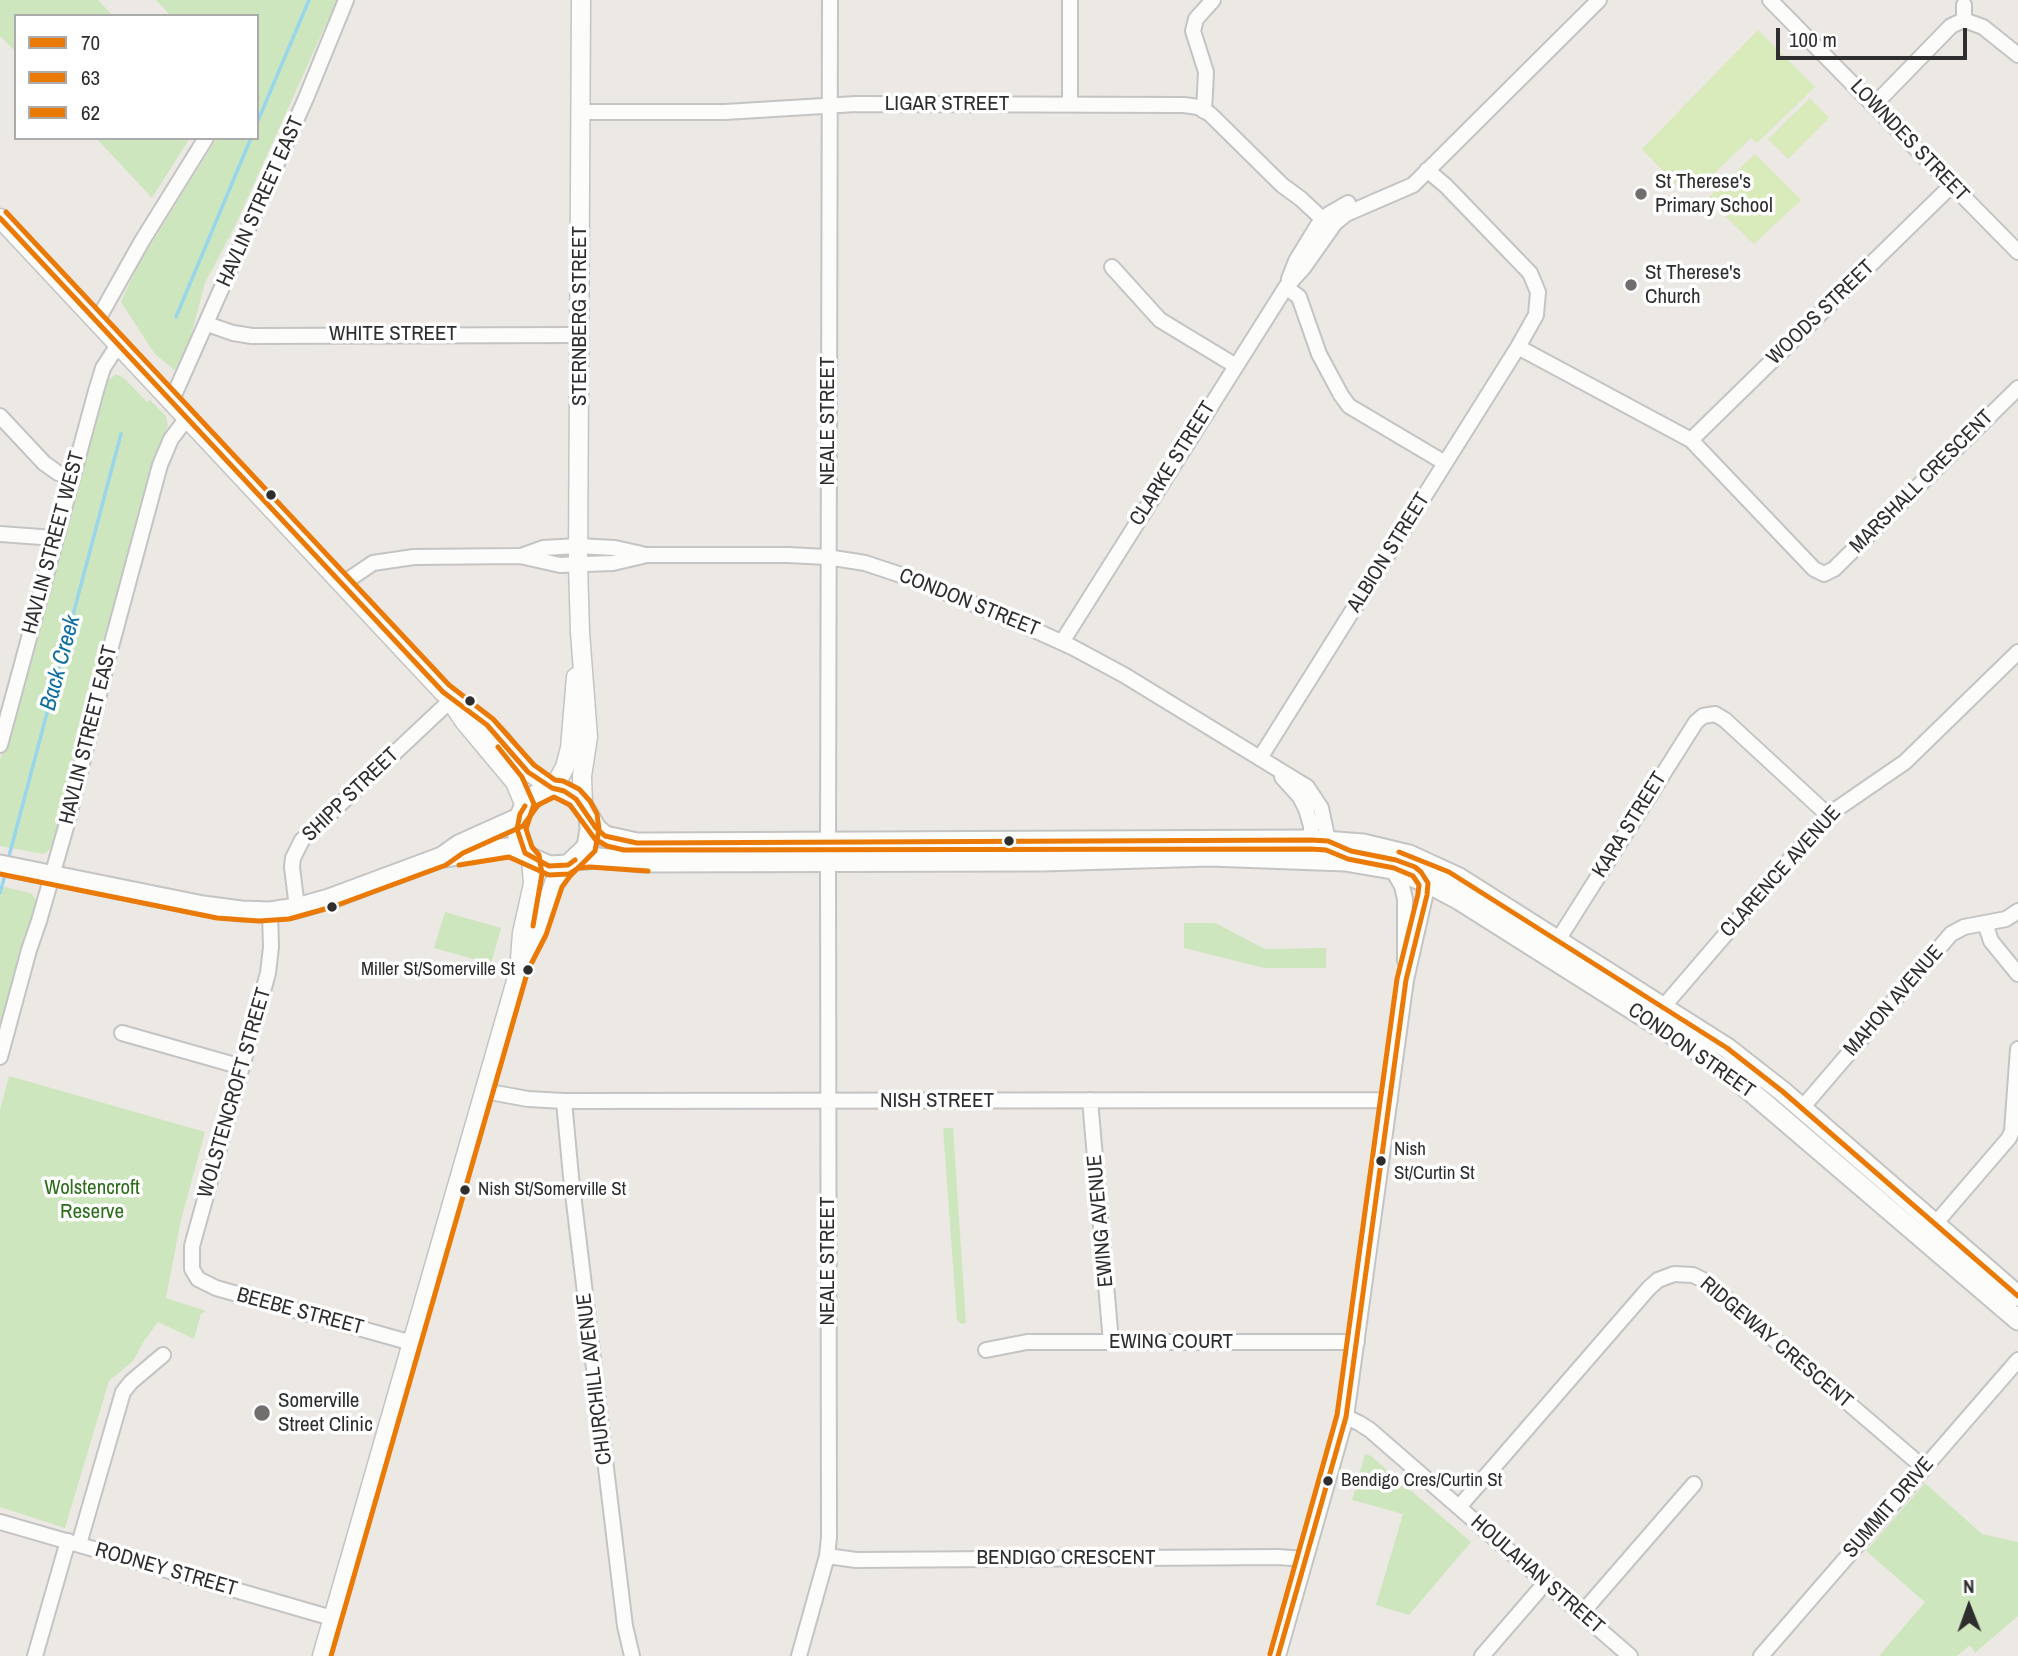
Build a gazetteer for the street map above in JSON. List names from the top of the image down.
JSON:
{
  "streets": {
    "main road": ["CONDON STREET"],
    "street": [
      "LIGAR STREET",
      "LOWNDES STREET",
      "HAVLIN STREET EAST",
      "WOODS STREET",
      "STERNBERG STREET",
      "WHITE STREET",
      "NEALE STREET",
      "CLARKE STREET",
      "MARSHALL CRESCENT",
      "HAVLIN STREET WEST",
      "ALBION STREET",
      "SHIPP STREET",
      "KARA STREET",
      "CLARENCE AVENUE",
      "MAHON AVENUE",
      "WOLSTENCROFT STREET",
      "NISH STREET",
      "EWING AVENUE",
      "BEEBE STREET",
      "EWING COURT",
      "RIDGEWAY CRESCENT",
      "CHURCHILL AVENUE",
      "SUMMIT DRIVE",
      "BENDIGO CRESCENT",
      "RODNEY STREET",
      "HOULAHAN STREET"
    ]
  },
  "crossings": [
    ["LIGAR STREET", "STERNBERG STREET"],
    ["LIGAR STREET", "NEALE STREET"],
    ["LOWNDES STREET", "WOODS STREET"],
    ["HAVLIN STREET EAST", "WHITE STREET"],
    ["WOODS STREET", "MARSHALL CRESCENT"],
    ["STERNBERG STREET", "WHITE STREET"],
    ["STERNBERG STREET", "CONDON STREET"],
    ["NEALE STREET", "CONDON STREET"],
    ["NEALE STREET", "NISH STREET"],
    ["NEALE STREET", "BENDIGO CRESCENT"],
    ["CLARKE STREET", "ALBION STREET"],
    ["CLARKE STREET", "CONDON STREET"],
    ["MARSHALL CRESCENT", "ALBION STREET"],
    ["ALBION STREET", "CONDON STREET"],
    ["CONDON STREET", "KARA STREET"],
    ["CONDON STREET", "CLARENCE AVENUE"],
    ["CONDON STREET", "MAHON AVENUE"],
    ["WOLSTENCROFT STREET", "BEEBE STREET"],
    ["NISH STREET", "EWING AVENUE"],
    ["NISH STREET", "CHURCHILL AVENUE"],
    ["EWING AVENUE", "EWING COURT"],
    ["RIDGEWAY CRESCENT", "SUMMIT DRIVE"],
    ["RIDGEWAY CRESCENT", "HOULAHAN STREET"]
  ],
  "water": ["Back Creek"],
  "parks": ["Wolstencroft Reserve"],
  "places": [
    "St Therese's Primary School",
    "St Therese's Church",
    "Miller St/Somerville St",
    "Nish St/Curtin St",
    "Nish St/Somerville St",
    "Somerville Street Clinic",
    "Bendigo Cres/Curtin St"
  ],
  "lines": ["transit line 62", "transit line 70", "transit line 63"],
  "legend": ["70", "63", "62"],
  "scale_bar": "100 m",
  "north": "top"
}
